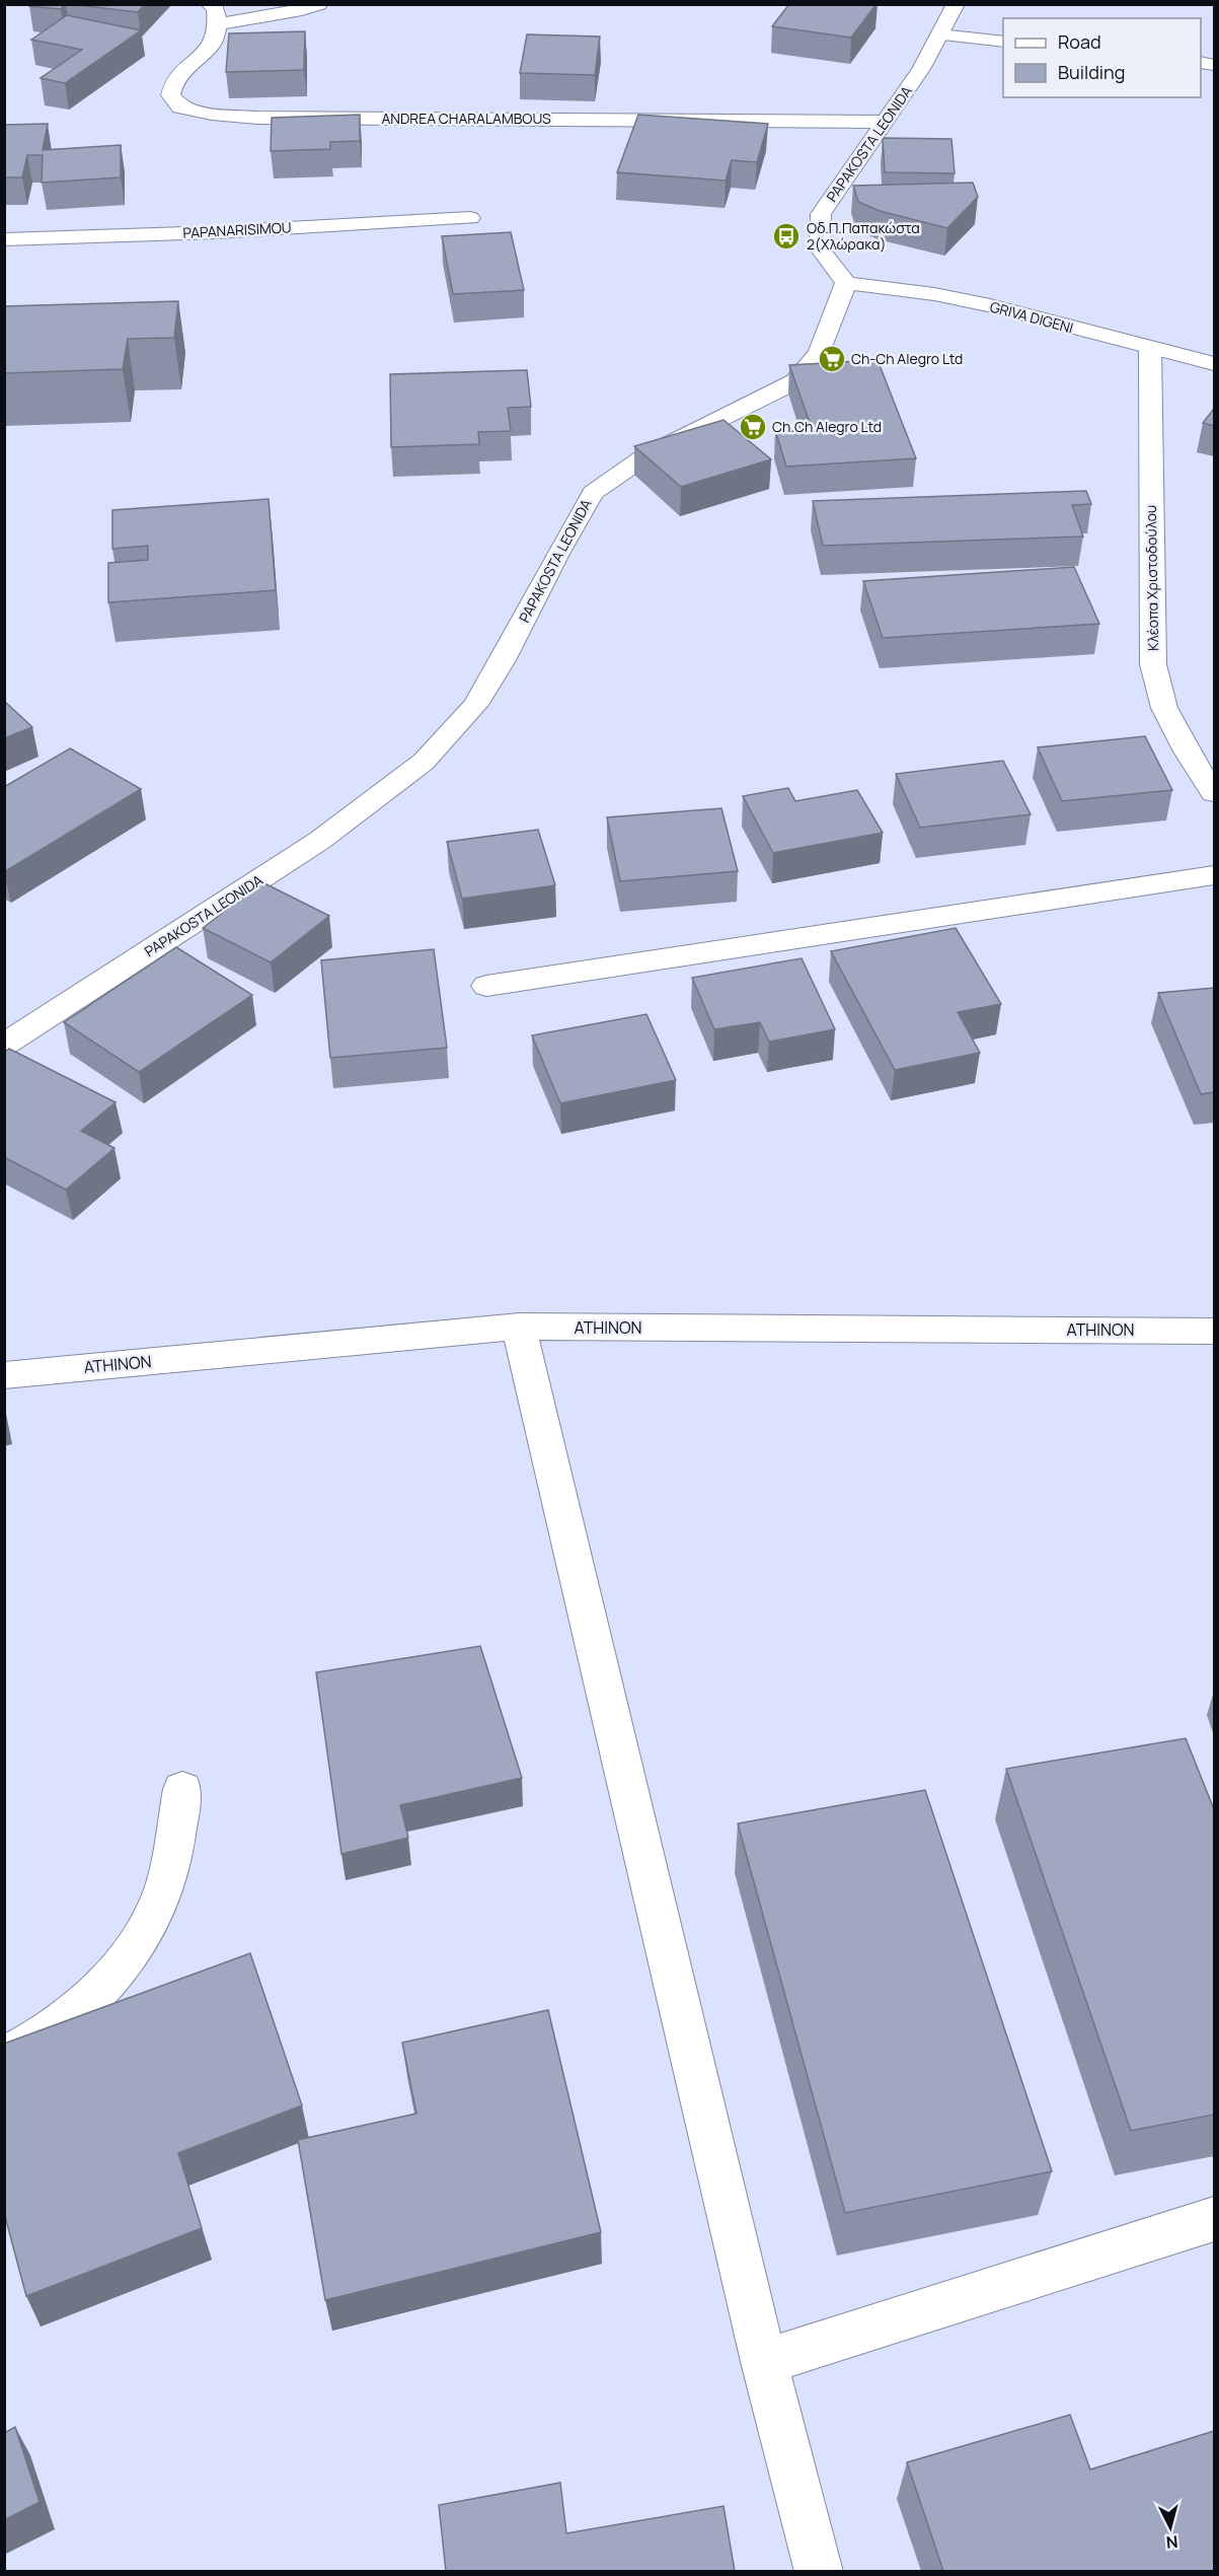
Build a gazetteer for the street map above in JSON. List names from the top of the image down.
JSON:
{
  "streets": {
    "street": [
      "ANDREA CHARALAMBOUS",
      "PAPAKOSTA LEONIDA",
      "PAPANARISIMOU",
      "GRIVA DIGENI",
      "Κλέοπα Χριστοδούλου",
      "ATHINON"
    ]
  },
  "crossings": [
    ["ANDREA CHARALAMBOUS", "PAPAKOSTA LEONIDA"],
    ["PAPAKOSTA LEONIDA", "GRIVA DIGENI"],
    ["GRIVA DIGENI", "Κλέοπα Χριστοδούλου"]
  ],
  "places": {
    "bus stop": ["Οδ.Π.Παπακώστα 2(Χλώρακα)"],
    "supermarket": ["Ch-Ch Alegro Ltd", "Ch.Ch Alegro Ltd"]
  },
  "legend": ["Road", "Building"],
  "north": "bottom"
}
